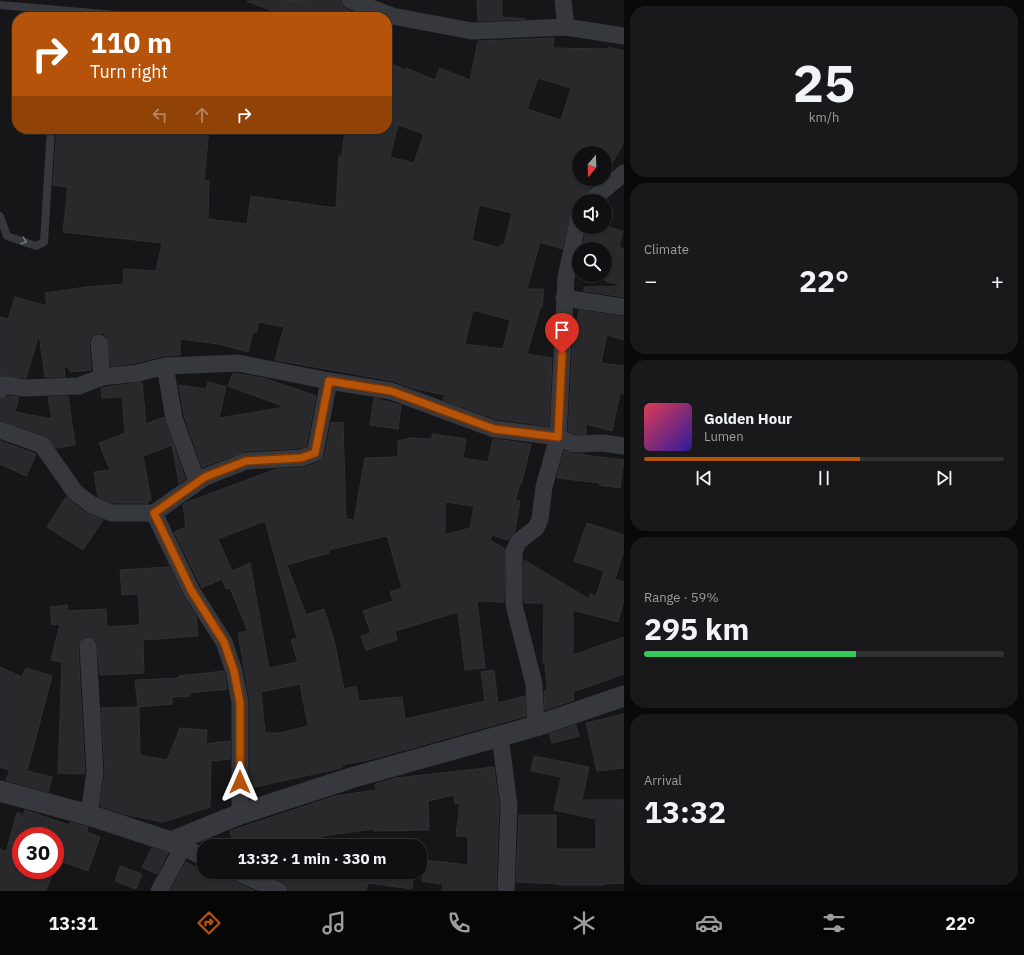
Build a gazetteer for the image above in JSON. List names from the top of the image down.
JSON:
{
  "north": "bottom",
  "page": {
    "tile": [
      ["25", "km/h"],
      "Climate",
      ["Range · 59%", "295 km"],
      ["Arrival", "13:32"]
    ],
    "turn": ["110 m", "Turn right"],
    "heat": ["−", "22°", "+"],
    "song": ["Golden Hour", "Lumen"],
    "limit": "30",
    "trip": "13:32 · 1 min · 330 m",
    "tabs": ["13:31", "22°"]
  }
}
